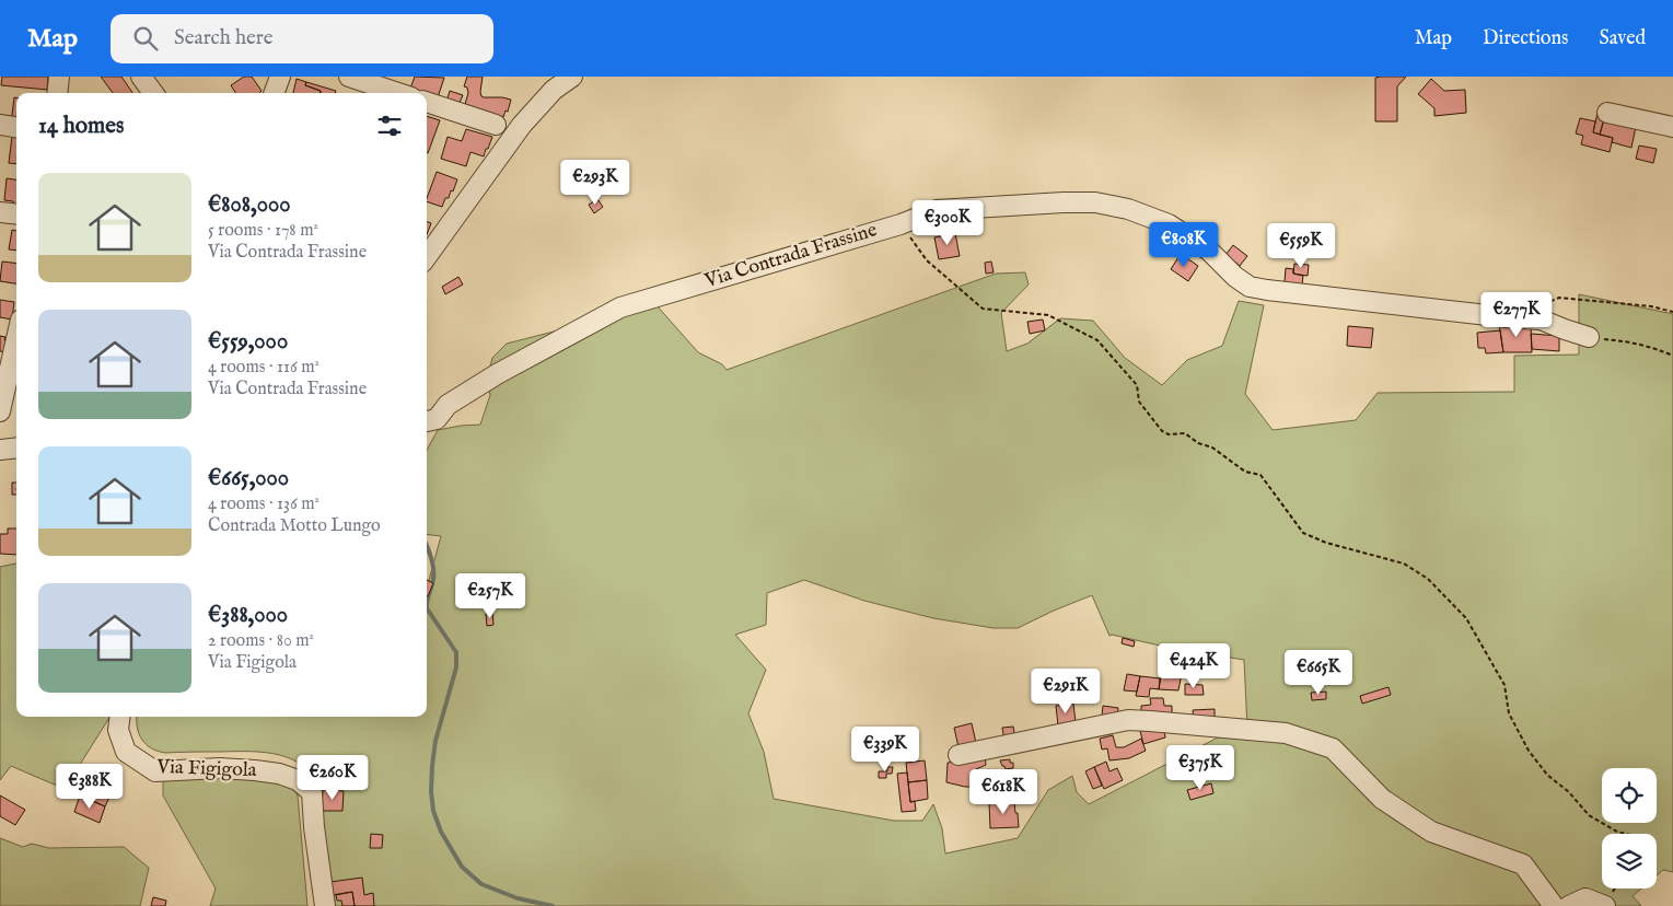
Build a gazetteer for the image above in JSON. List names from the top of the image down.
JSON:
{
  "streets": {
    "street": ["Via Contrada Frassine", "Via Figigola"]
  },
  "page": {
    "header": "Map",
    "search": "Search here",
    "nav": ["Map", "Directions", "Saved"],
    "heading": "14 homes",
    "list": [
      {
        "name": "€808,000",
        "note": "5 rooms · 178 m² · Via Contrada Frassine"
      },
      {
        "name": "€559,000",
        "note": "4 rooms · 116 m² · Via Contrada Frassine"
      },
      {
        "name": "€665,000",
        "note": "4 rooms · 136 m² · Contrada Motto Lungo"
      },
      {
        "name": "€388,000",
        "note": "2 rooms · 80 m² · Via Figigola"
      }
    ],
    "price": [
      "€293K",
      "€300K",
      "€808K",
      "€559K",
      "€277K",
      "€257K",
      "€424K",
      "€665K",
      "€291K",
      "€339K",
      "€375K",
      "€260K",
      "€388K",
      "€618K"
    ]
  }
}
